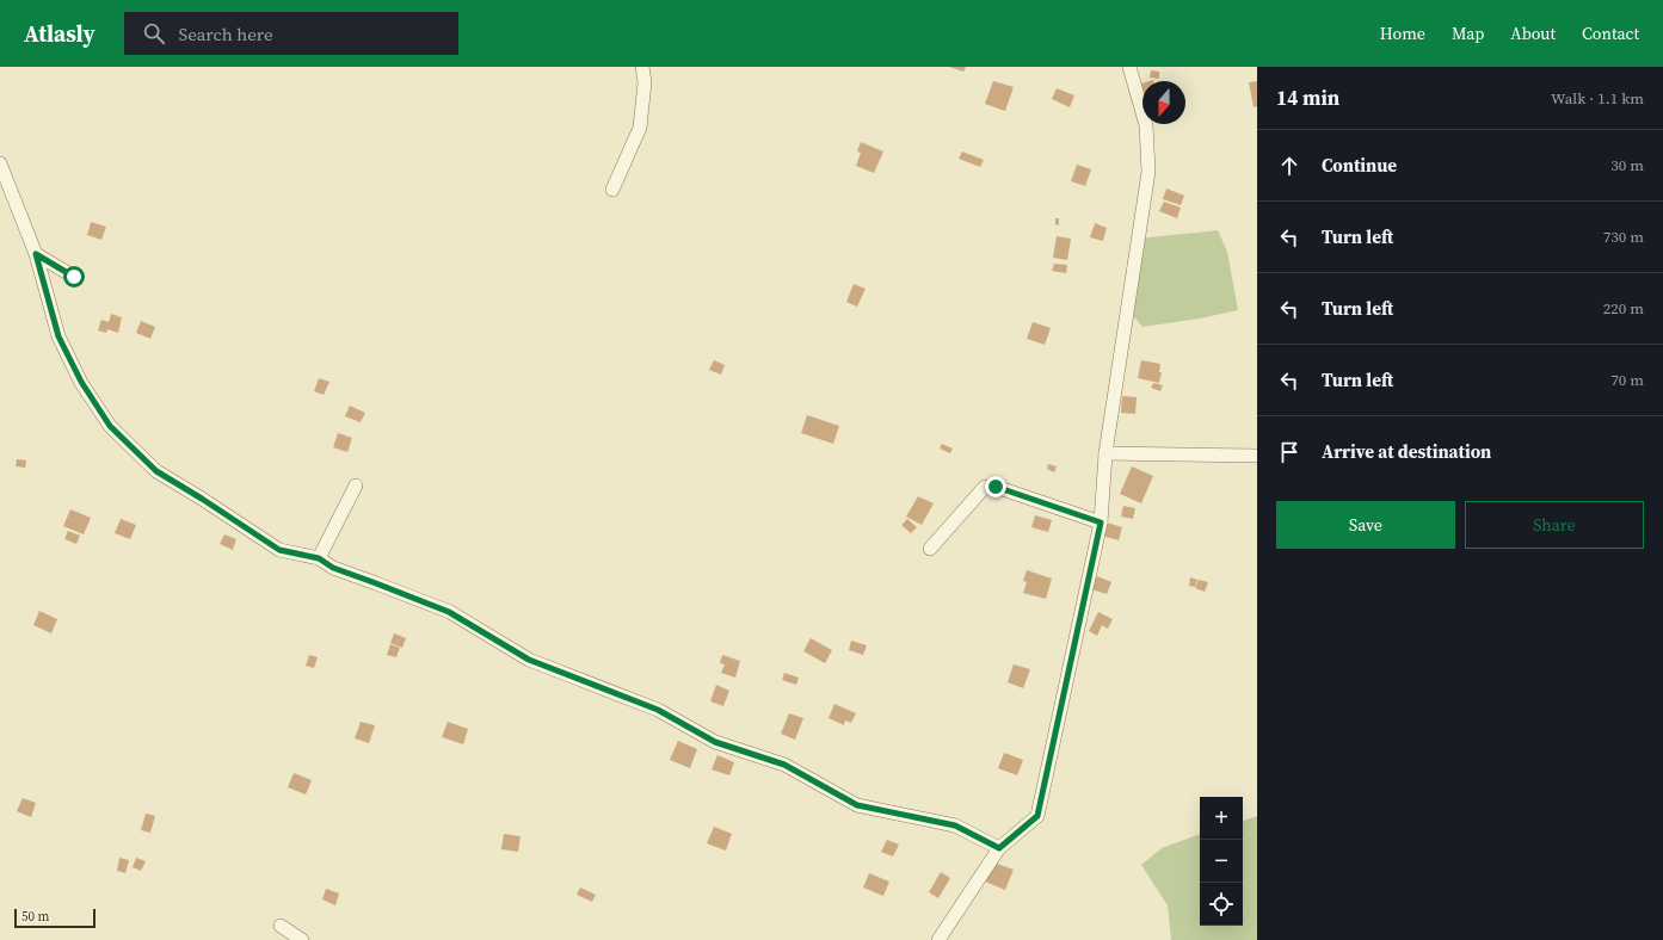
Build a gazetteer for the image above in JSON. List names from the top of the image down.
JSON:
{
  "scale_bar": "50 m",
  "north": "bottom",
  "page": {
    "header": "Atlasly",
    "search": "Search here",
    "nav": [
      "Home",
      "Map",
      "About",
      "Contact"
    ],
    "heading": ["14 min", "Walk · 1.1 km"],
    "list": [
      ["Continue", "30 m"],
      ["Turn left", "730 m"],
      ["Turn left", "220 m"],
      ["Turn left", "70 m"],
      "Arrive at destination"
    ],
    "buttons": ["Save", "Share"],
    "map_buttons": ["+", "−"],
    "scale": "50 m"
  }
}
